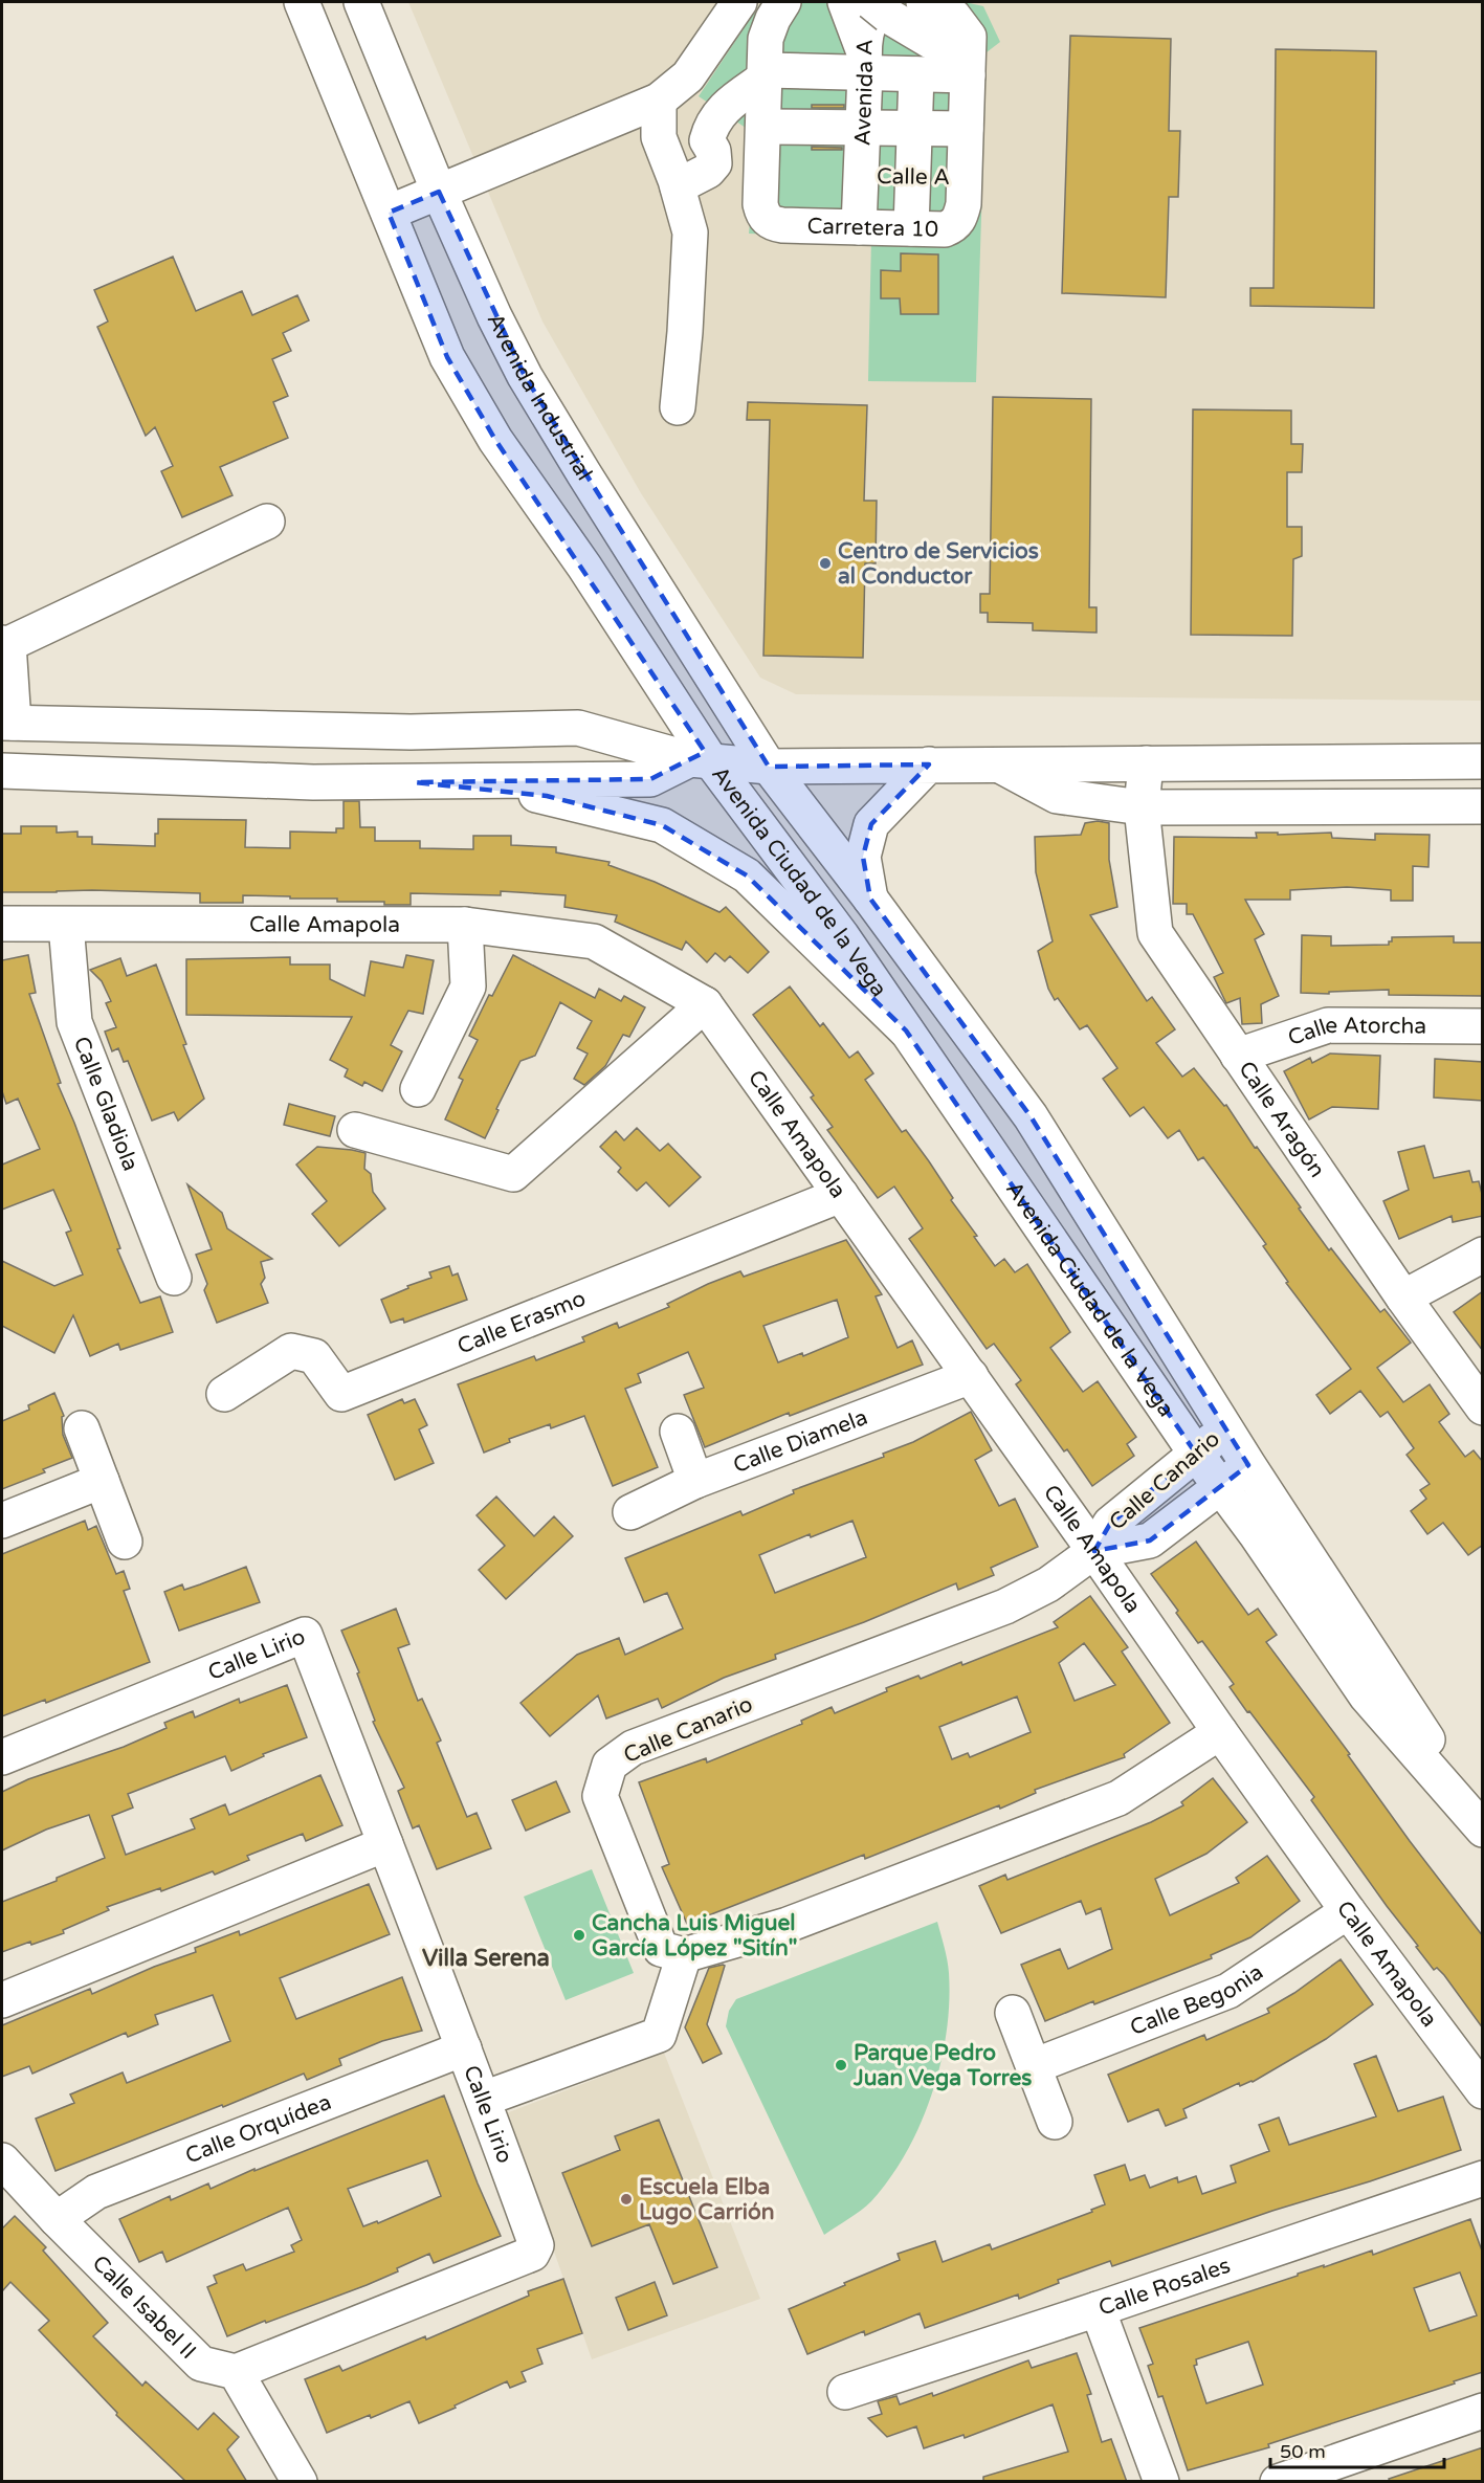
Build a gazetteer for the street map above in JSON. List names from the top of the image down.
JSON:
{
  "streets": {
    "street": [
      "Avenida A",
      "Calle A",
      "Carretera 10",
      "Avenida Industrial",
      "Avenida Ciudad de la Vega",
      "Calle Amapola",
      "Calle Atorcha",
      "Calle Gladiola",
      "Calle Aragón",
      "Calle Erasmo",
      "Calle Diamela",
      "Calle Canario",
      "Calle Lirio",
      "Calle Begonia",
      "Calle Orquídea",
      "Calle Rosales",
      "Calle Isabel II"
    ]
  },
  "crossings": [
    ["Avenida A", "Calle A"],
    ["Avenida A", "Carretera 10"],
    ["Calle A", "Carretera 10"],
    ["Avenida Industrial", "Avenida Ciudad de la Vega"],
    ["Avenida Ciudad de la Vega", "Calle Canario"],
    ["Calle Amapola", "Calle Gladiola"],
    ["Calle Amapola", "Calle Erasmo"],
    ["Calle Amapola", "Calle Diamela"],
    ["Calle Amapola", "Calle Canario"],
    ["Calle Amapola", "Calle Begonia"],
    ["Calle Atorcha", "Calle Aragón"],
    ["Calle Lirio", "Calle Orquídea"],
    ["Calle Lirio", "Calle Isabel II"],
    ["Calle Orquídea", "Calle Isabel II"]
  ],
  "districts": ["Villa Serena"],
  "places": [
    "Centro de Servicios al Conductor",
    "Cancha Luis Miguel García López \"Sitín\"",
    "Parque Pedro Juan Vega Torres",
    "Escuela Elba Lugo Carrión"
  ],
  "scale_bar": "50 m"
}
